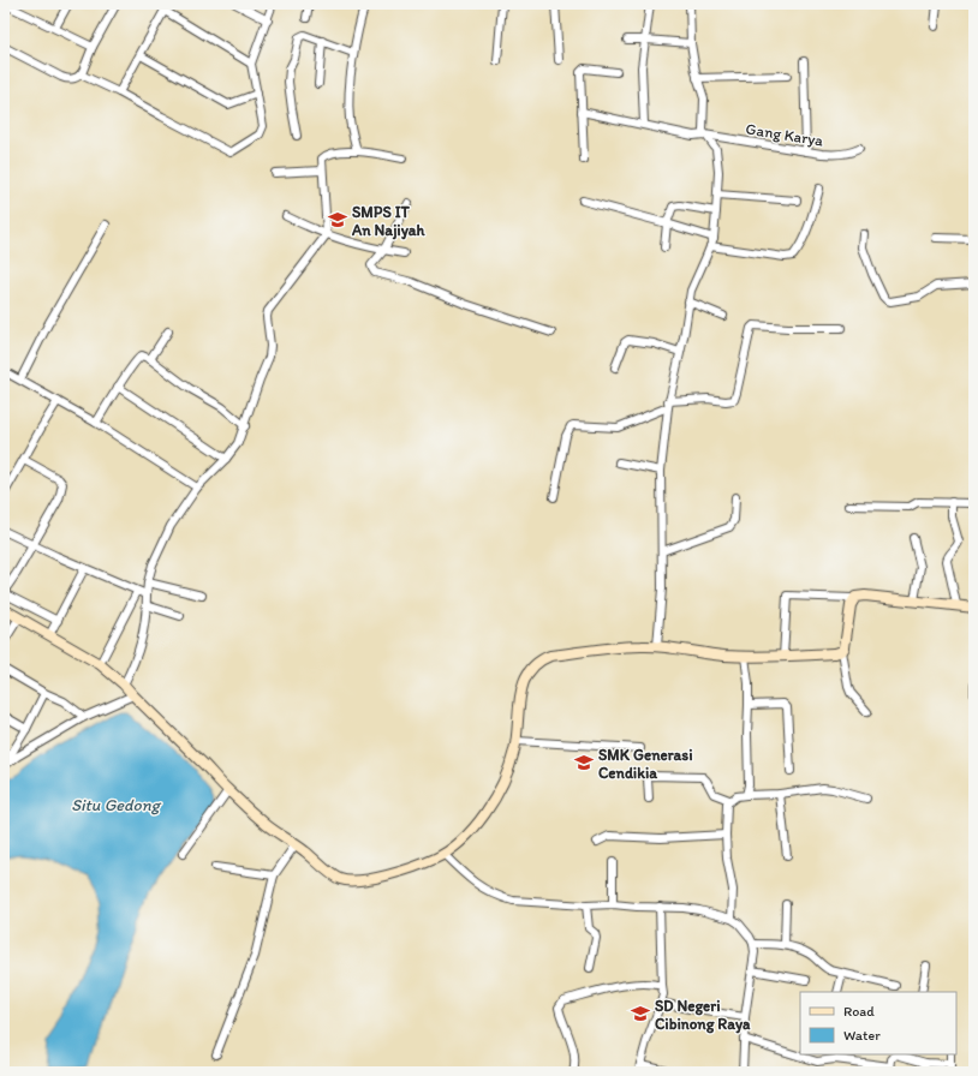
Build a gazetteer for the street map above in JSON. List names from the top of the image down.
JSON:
{
  "streets": {
    "street": ["Gang Karya"]
  },
  "water": ["Situ Gedong"],
  "places": {
    "school or university": ["SMPS IT An Najiyah", "SMK Generasi Cendikia", "SD Negeri Cibinong Raya"]
  },
  "legend": ["Road", "Water"]
}
